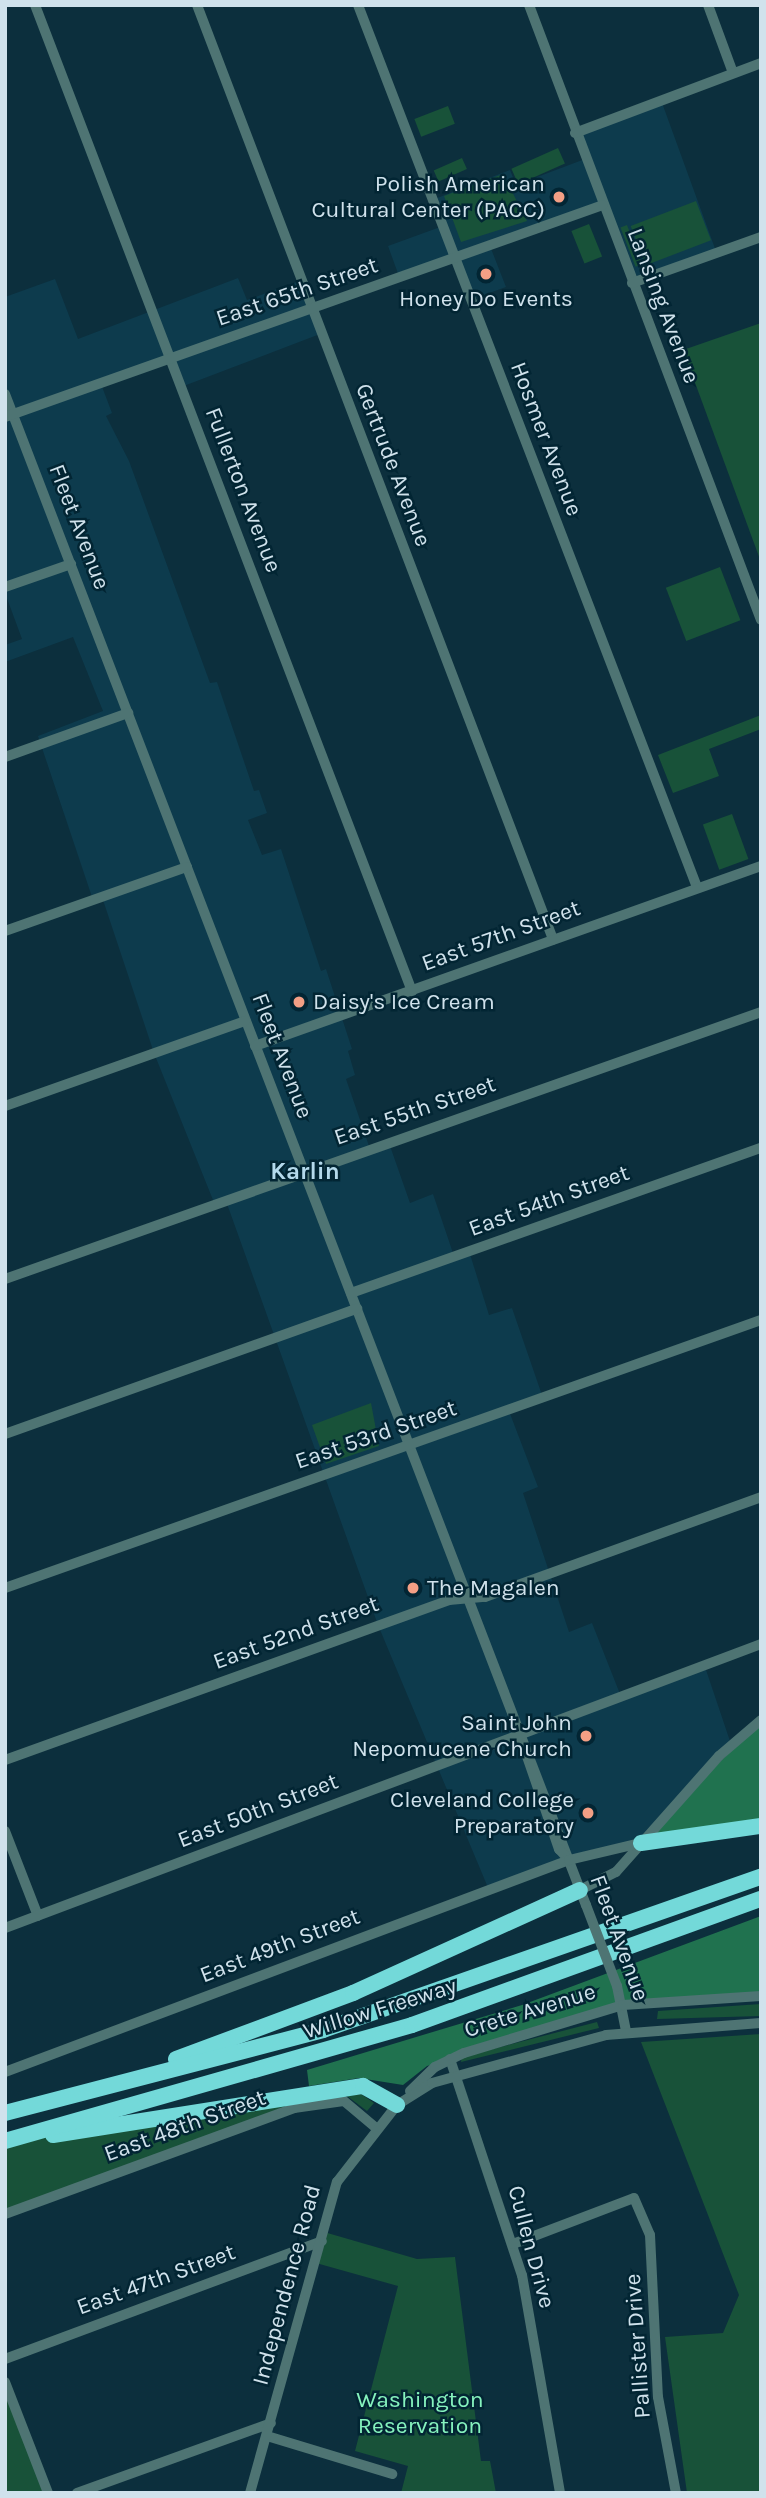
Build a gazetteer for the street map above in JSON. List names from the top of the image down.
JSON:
{
  "streets": {
    "highway": ["Willow Freeway"],
    "street": [
      "East 65th Street",
      "Lansing Avenue",
      "Hosmer Avenue",
      "Gertrude Avenue",
      "Fullerton Avenue",
      "Fleet Avenue",
      "East 57th Street",
      "East 55th Street",
      "East 54th Street",
      "East 53rd Street",
      "East 52nd Street",
      "East 50th Street",
      "East 49th Street",
      "Crete Avenue",
      "East 48th Street",
      "Cullen Drive",
      "East 47th Street",
      "Independence Road",
      "Pallister Drive"
    ]
  },
  "crossings": [
    ["East 65th Street", "Lansing Avenue"],
    ["East 65th Street", "Hosmer Avenue"],
    ["East 65th Street", "Gertrude Avenue"],
    ["East 65th Street", "Fullerton Avenue"],
    ["East 65th Street", "Fleet Avenue"],
    ["Hosmer Avenue", "East 57th Street"],
    ["Gertrude Avenue", "East 57th Street"],
    ["Fullerton Avenue", "East 57th Street"],
    ["Fleet Avenue", "East 57th Street"],
    ["Fleet Avenue", "East 55th Street"],
    ["Fleet Avenue", "East 54th Street"],
    ["Fleet Avenue", "East 53rd Street"],
    ["Fleet Avenue", "East 52nd Street"],
    ["Fleet Avenue", "East 50th Street"],
    ["Fleet Avenue", "East 49th Street"],
    ["Fleet Avenue", "Crete Avenue"],
    ["Crete Avenue", "Cullen Drive"],
    ["Crete Avenue", "Independence Road"],
    ["East 48th Street", "Independence Road"],
    ["Cullen Drive", "Independence Road"],
    ["Cullen Drive", "Pallister Drive"],
    ["East 47th Street", "Independence Road"]
  ],
  "districts": ["Karlin"],
  "parks": ["Washington Reservation"],
  "places": [
    "Polish American Cultural Center (PACC)",
    "Honey Do Events",
    "Daisy's Ice Cream",
    "The Magalen",
    "Saint John Nepomucene Church",
    "Cleveland College Preparatory"
  ]
}
